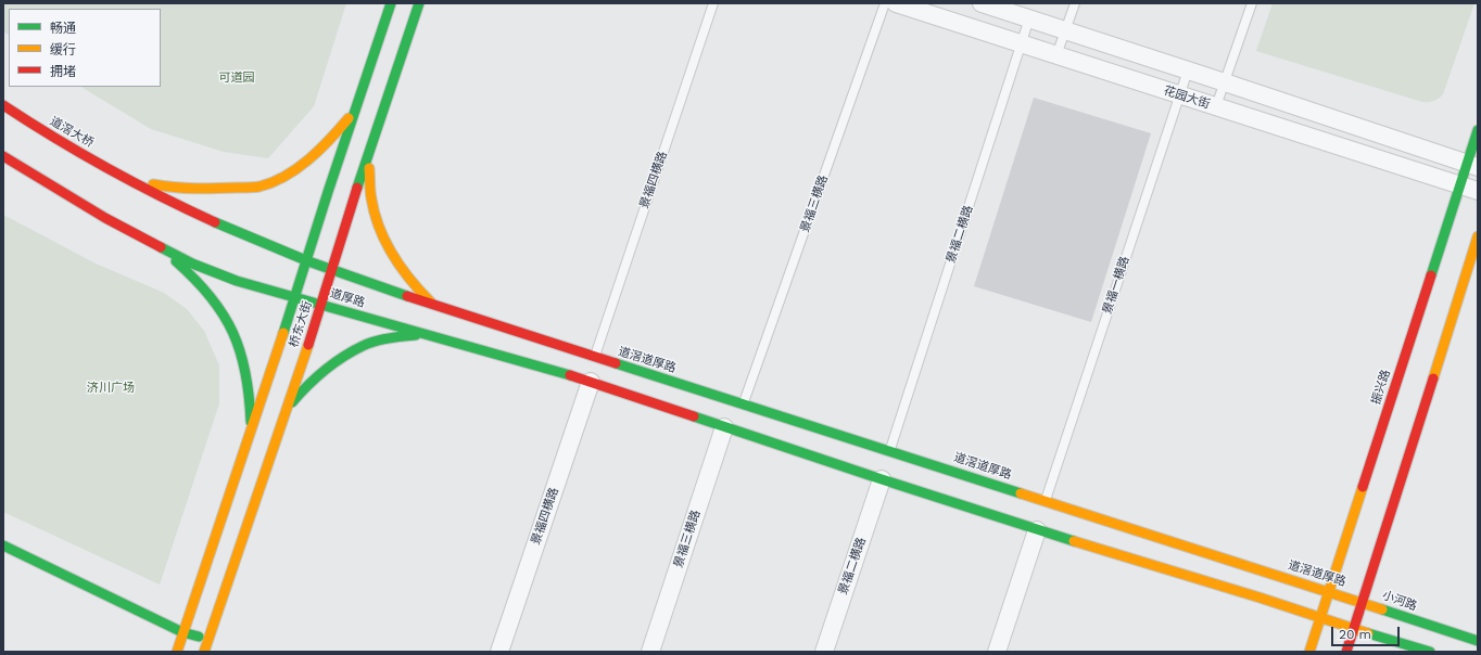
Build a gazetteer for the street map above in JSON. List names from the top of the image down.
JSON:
{
  "streets": {
    "main road": [
      "道滘大桥",
      "道厚路",
      "桥东大街",
      "道滘道厚路",
      "振兴路",
      "小河路"
    ],
    "street": [
      "花园大街",
      "景福四横路",
      "景福三横路",
      "景福二横路"
    ],
    "lane": ["景福一横路"]
  },
  "crossings": [
    ["花园大街", "景福二横路"],
    ["花园大街", "景福一横路"],
    ["花园大街", "振兴路"],
    ["道滘大桥", "道厚路"],
    ["景福四横路", "道厚路"],
    ["景福四横路", "道滘道厚路"],
    ["景福三横路", "道滘道厚路"],
    ["景福二横路", "道滘道厚路"],
    ["景福一横路", "道滘道厚路"],
    ["道厚路", "桥东大街"],
    ["道厚路", "道滘道厚路"],
    ["道滘道厚路", "振兴路"],
    ["道滘道厚路", "小河路"]
  ],
  "parks": ["可道园", "济川广场"],
  "legend": ["畅通", "缓行", "拥堵"],
  "scale_bar": "20 m"
}
